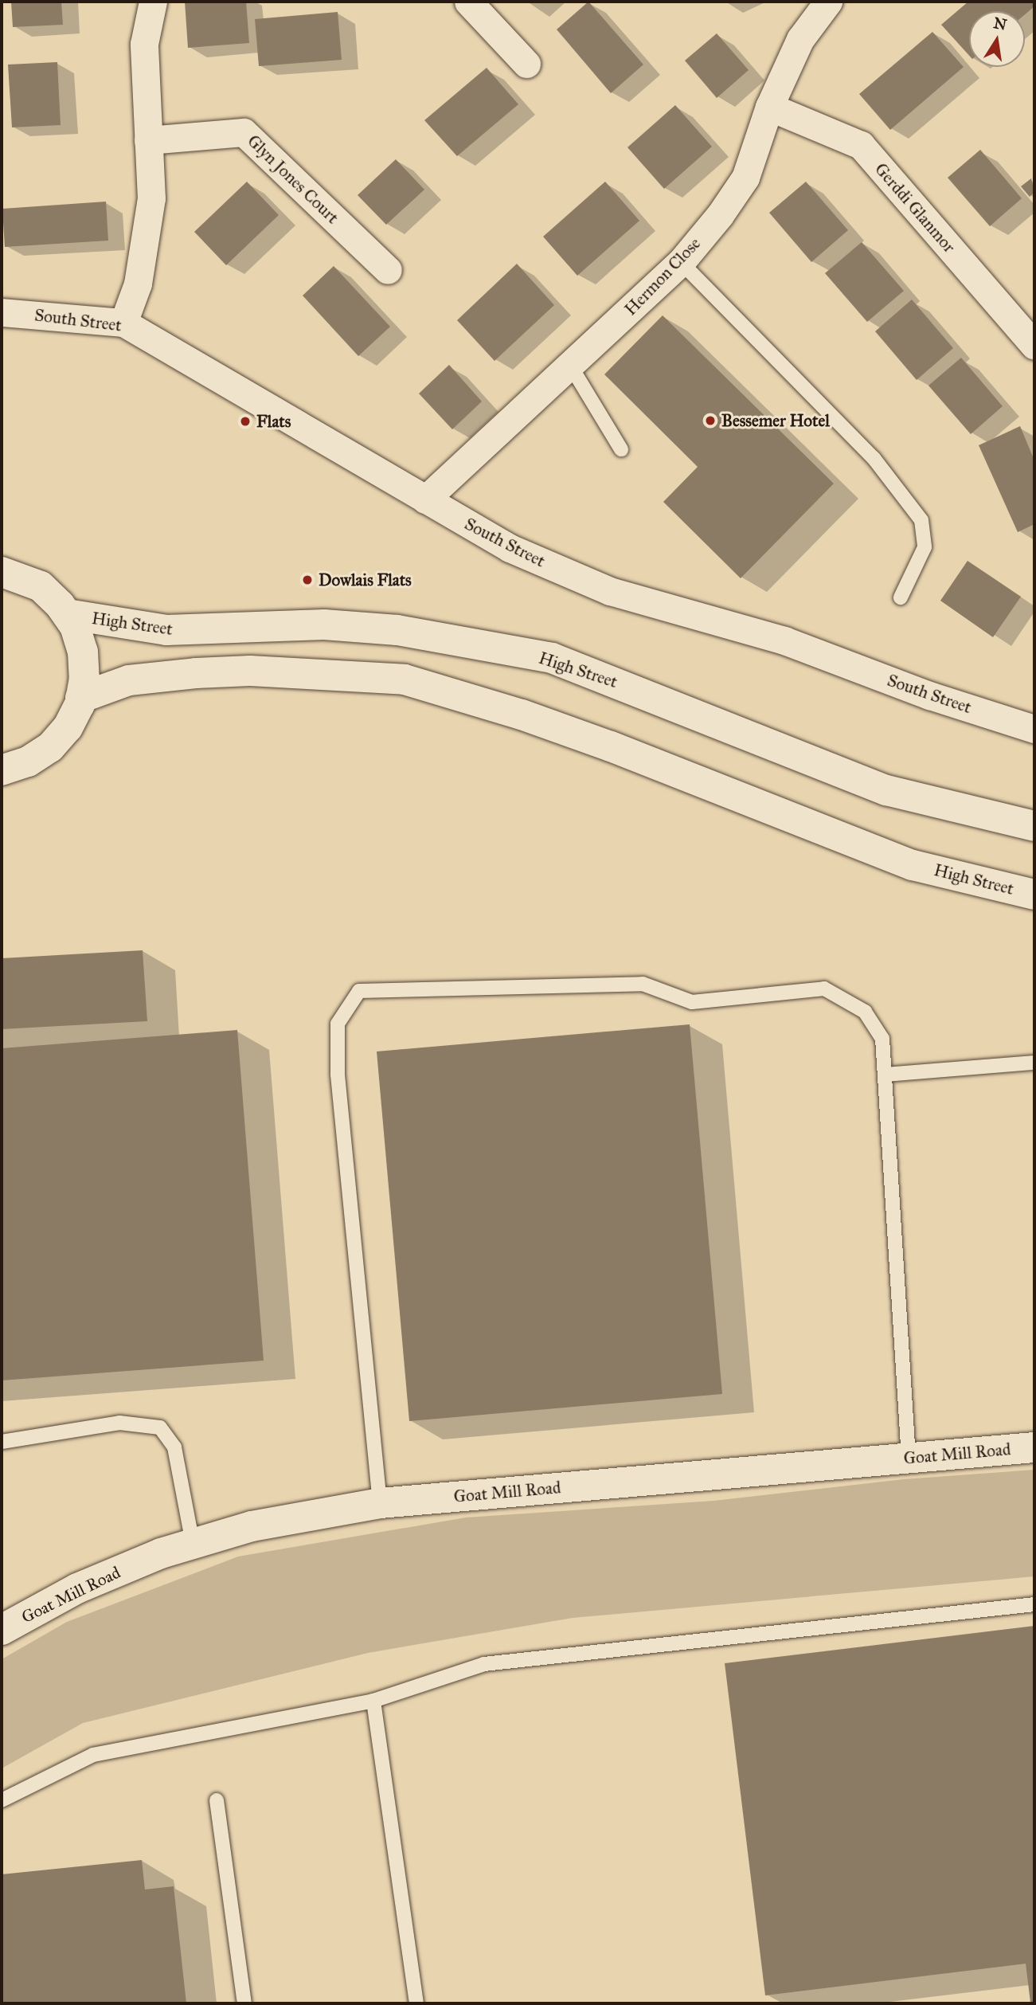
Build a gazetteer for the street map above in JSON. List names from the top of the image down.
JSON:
{
  "streets": {
    "street": [
      "Glyn Jones Court",
      "Gerddi Glanmor",
      "Hermon Close",
      "South Street",
      "High Street",
      "Goat Mill Road"
    ]
  },
  "crossings": [
    ["Gerddi Glanmor", "Hermon Close"],
    ["Hermon Close", "South Street"]
  ],
  "places": ["Bessemer Hotel", "Flats", "Dowlais Flats"],
  "north": "top"
}
